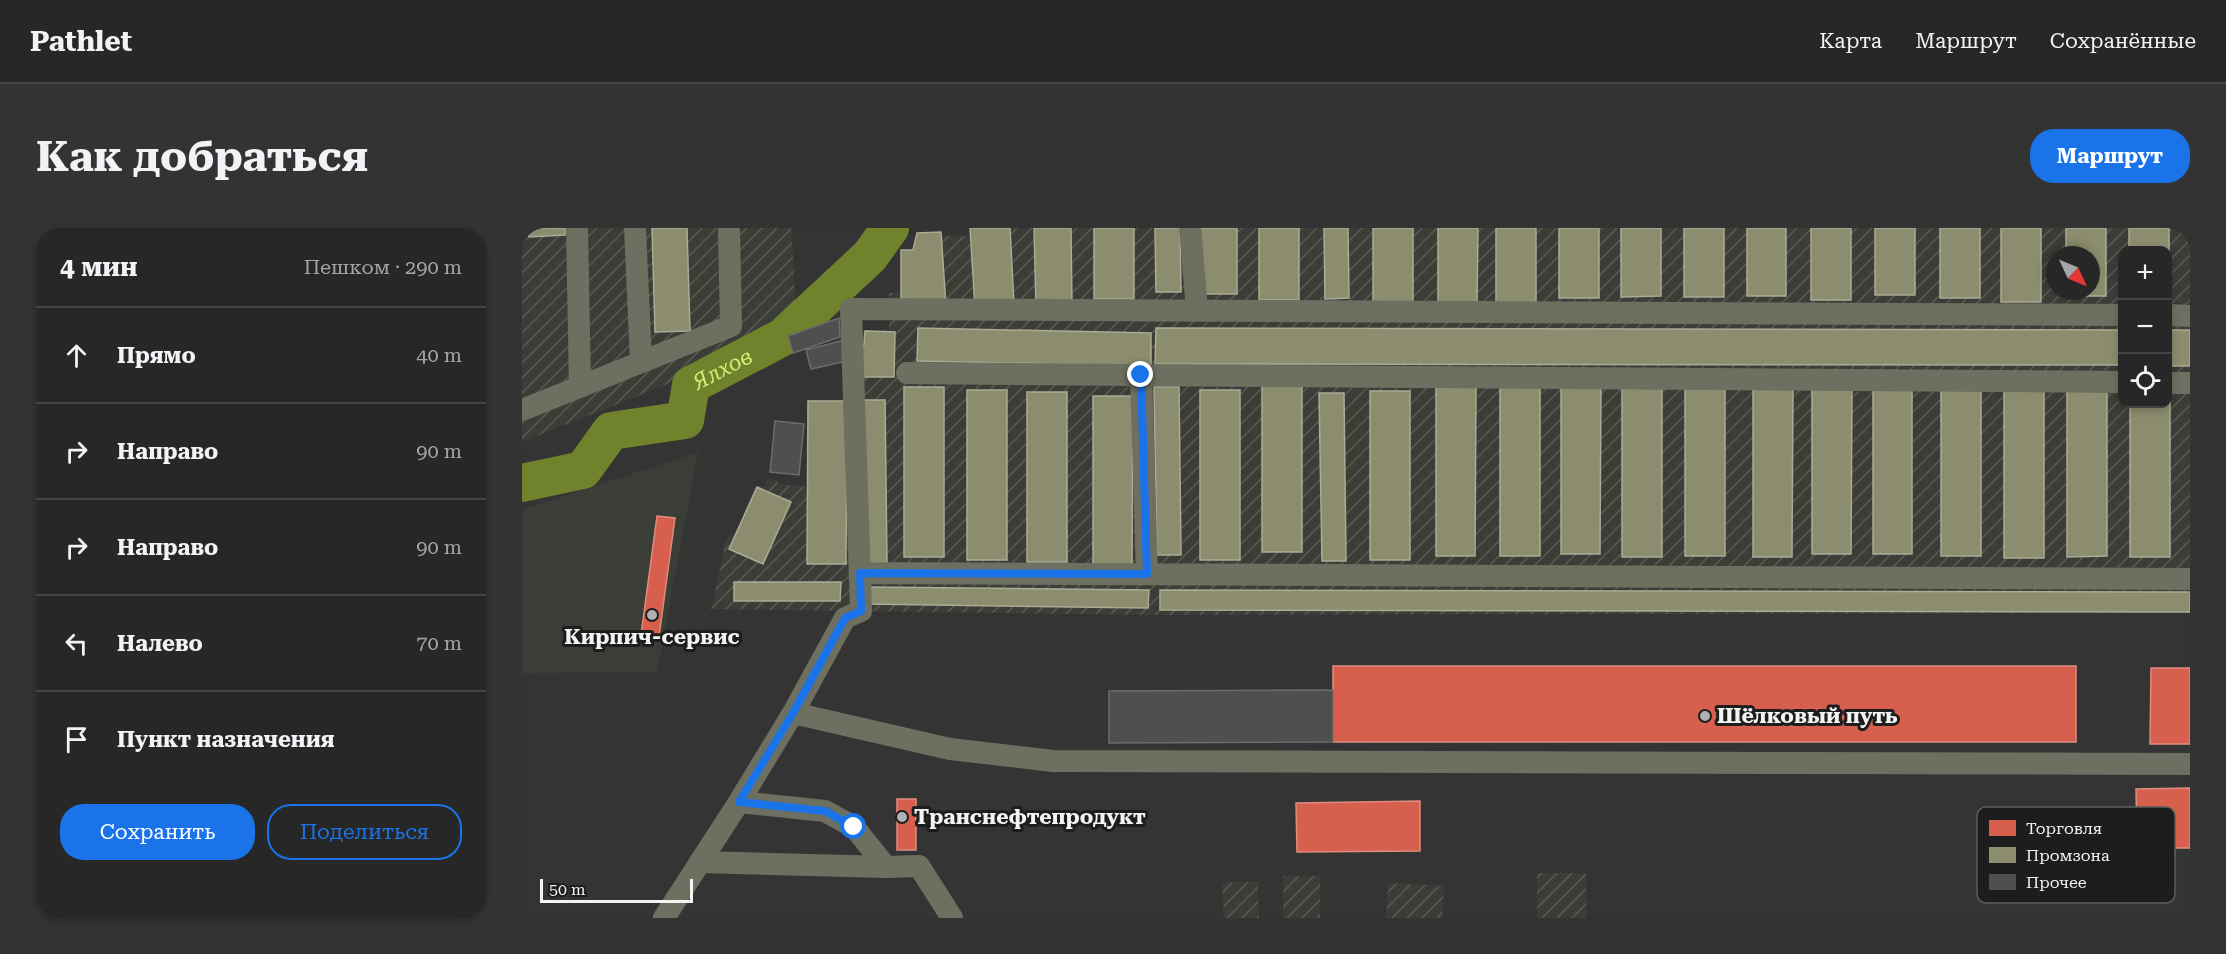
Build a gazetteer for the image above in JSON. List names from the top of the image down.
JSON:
{
  "water": ["Ялхов"],
  "places": ["Кирпич-сервис", "Шёлковый путь", "Транснефтепродукт"],
  "legend": ["Торговля", "Промзона", "Прочее"],
  "scale_bar": "50 m",
  "north": "bottom right",
  "page": {
    "header": "Pathlet",
    "nav": ["Карта", "Маршрут", "Сохранённые"],
    "buttons": [
      "Маршрут",
      ["Сохранить", "Поделиться"]
    ],
    "title": "Как добраться",
    "heading": ["4 мин", "Пешком · 290 m"],
    "map_buttons": ["+", "−"],
    "list": [
      ["Прямо", "40 m"],
      ["Направо", "90 m"],
      ["Направо", "90 m"],
      ["Налево", "70 m"],
      "Пункт назначения"
    ],
    "scale": "50 m"
  }
}
